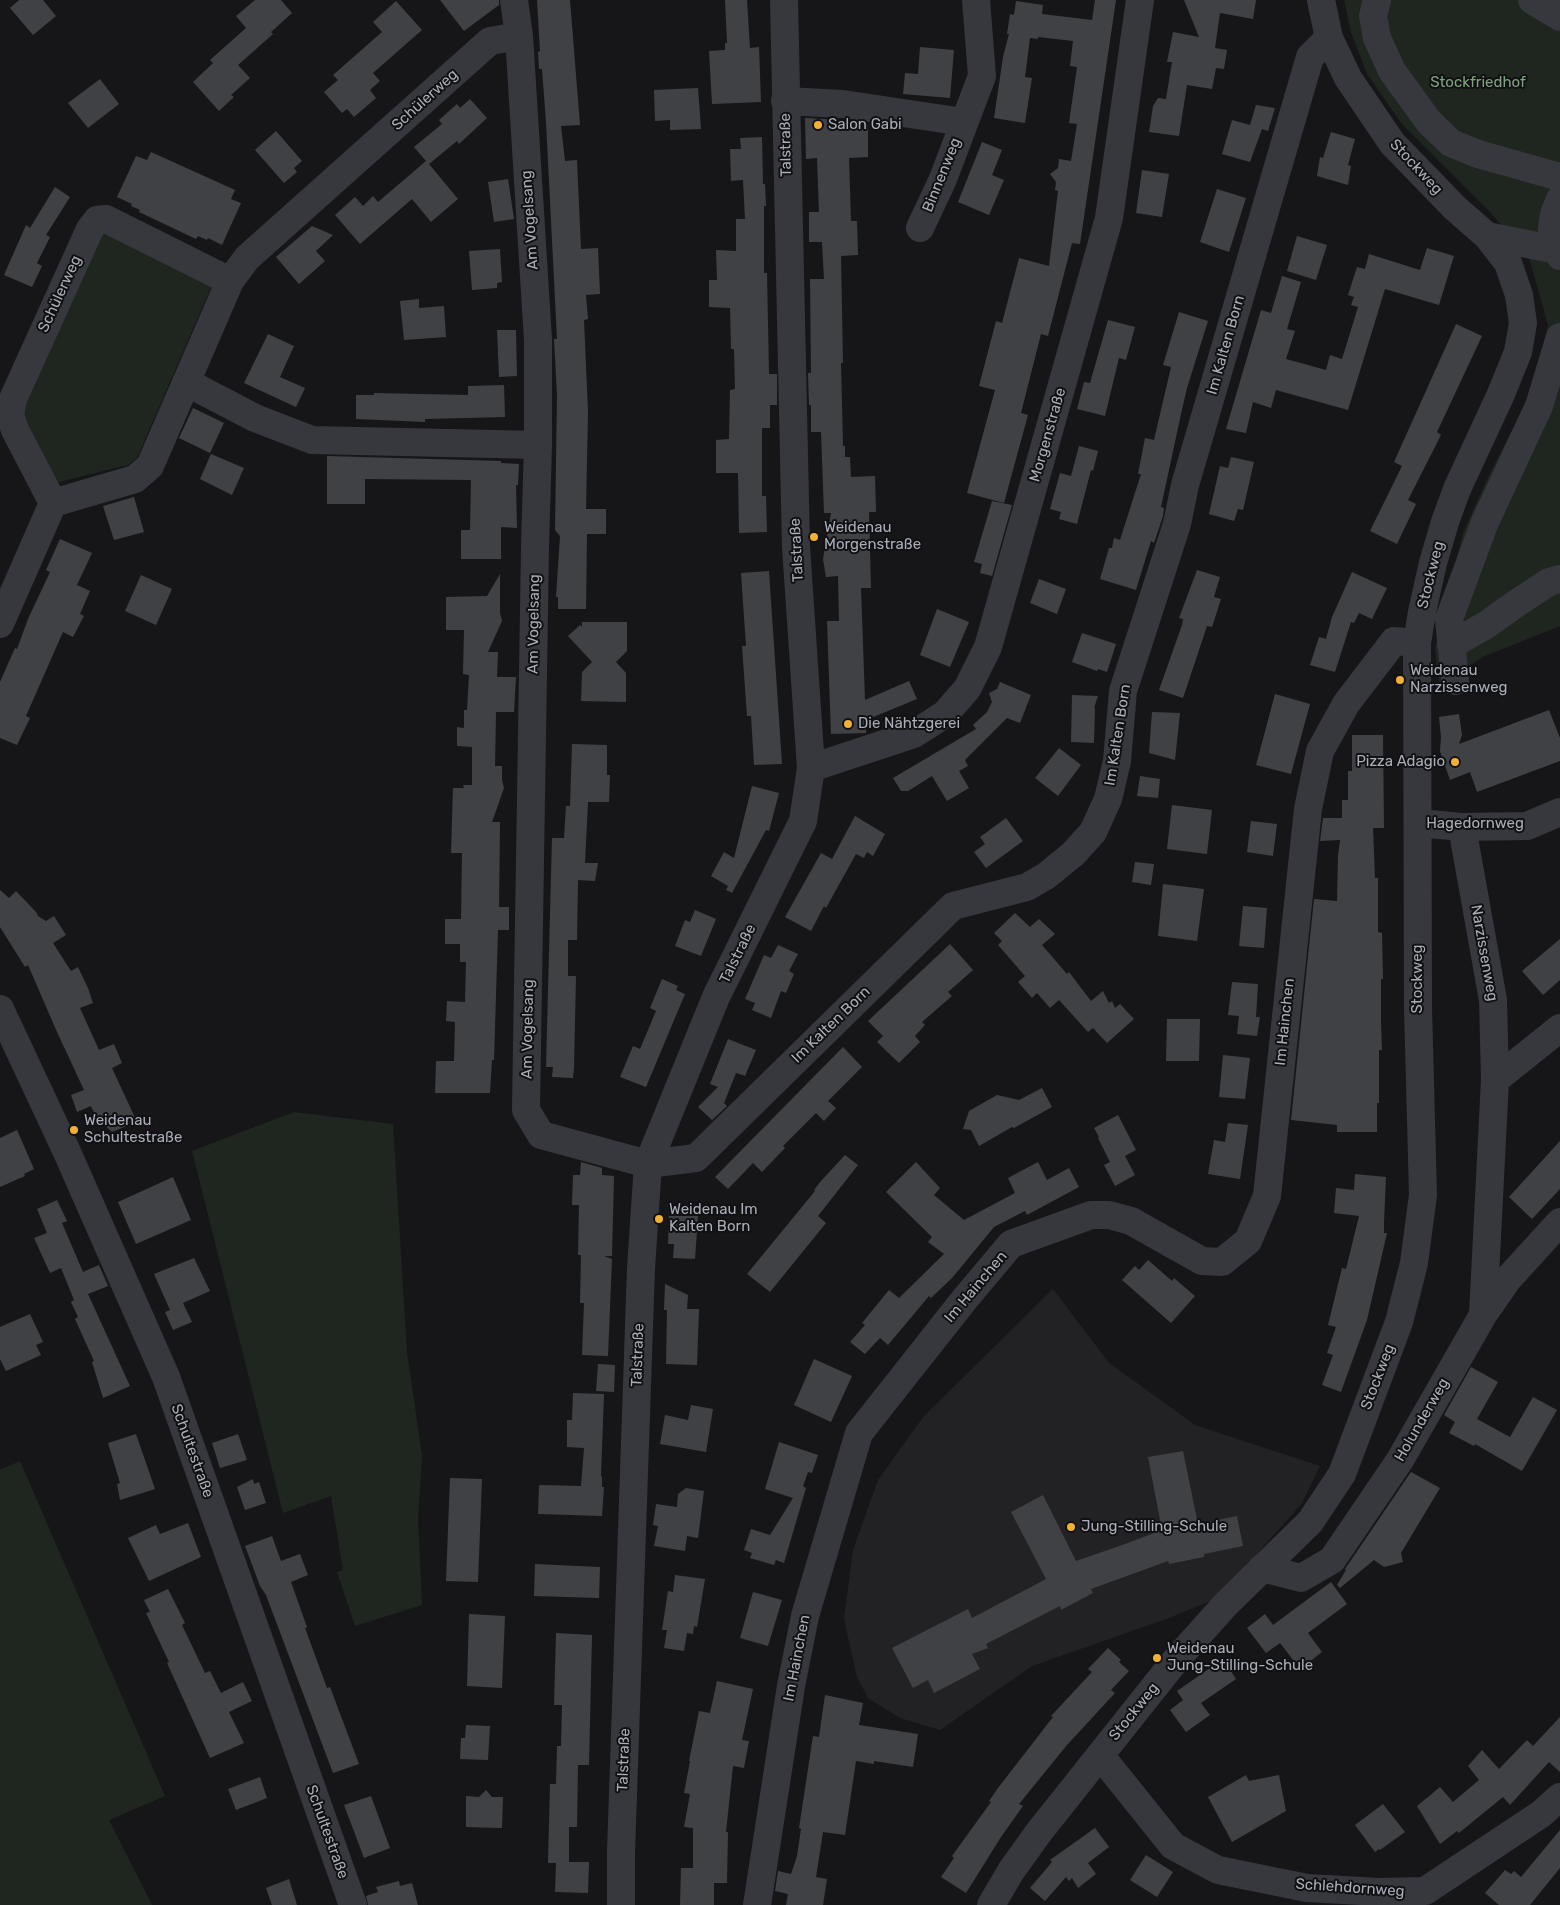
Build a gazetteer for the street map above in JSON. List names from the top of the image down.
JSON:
{
  "streets": {
    "street": [
      "Schülerweg",
      "Talstraße",
      "Stockweg",
      "Binnenweg",
      "Am Vogelsang",
      "Im Kalten Born",
      "Morgenstraße",
      "Hagedornweg",
      "Narzissenweg",
      "Im Hainchen",
      "Holunderweg",
      "Schultestraße",
      "Schlehdornweg"
    ]
  },
  "crossings": [
    ["Schülerweg", "Am Vogelsang"],
    ["Talstraße", "Binnenweg"],
    ["Talstraße", "Am Vogelsang"],
    ["Talstraße", "Im Kalten Born"],
    ["Talstraße", "Morgenstraße"],
    ["Stockweg", "Im Kalten Born"],
    ["Stockweg", "Hagedornweg"],
    ["Stockweg", "Im Hainchen"],
    ["Stockweg", "Holunderweg"],
    ["Stockweg", "Schlehdornweg"],
    ["Am Vogelsang", "Im Kalten Born"],
    ["Hagedornweg", "Narzissenweg"],
    ["Narzissenweg", "Holunderweg"]
  ],
  "parks": ["Stockfriedhof"],
  "places": [
    "Salon Gabi",
    "Weidenau Morgenstraße",
    "Weidenau Narzissenweg",
    "Die Nähtzgerei",
    "Pizza Adagio",
    "Weidenau Schultestraße",
    "Weidenau Im Kalten Born",
    "Jung-Stilling-Schule",
    "Weidenau Jung-Stilling-Schule"
  ]
}
